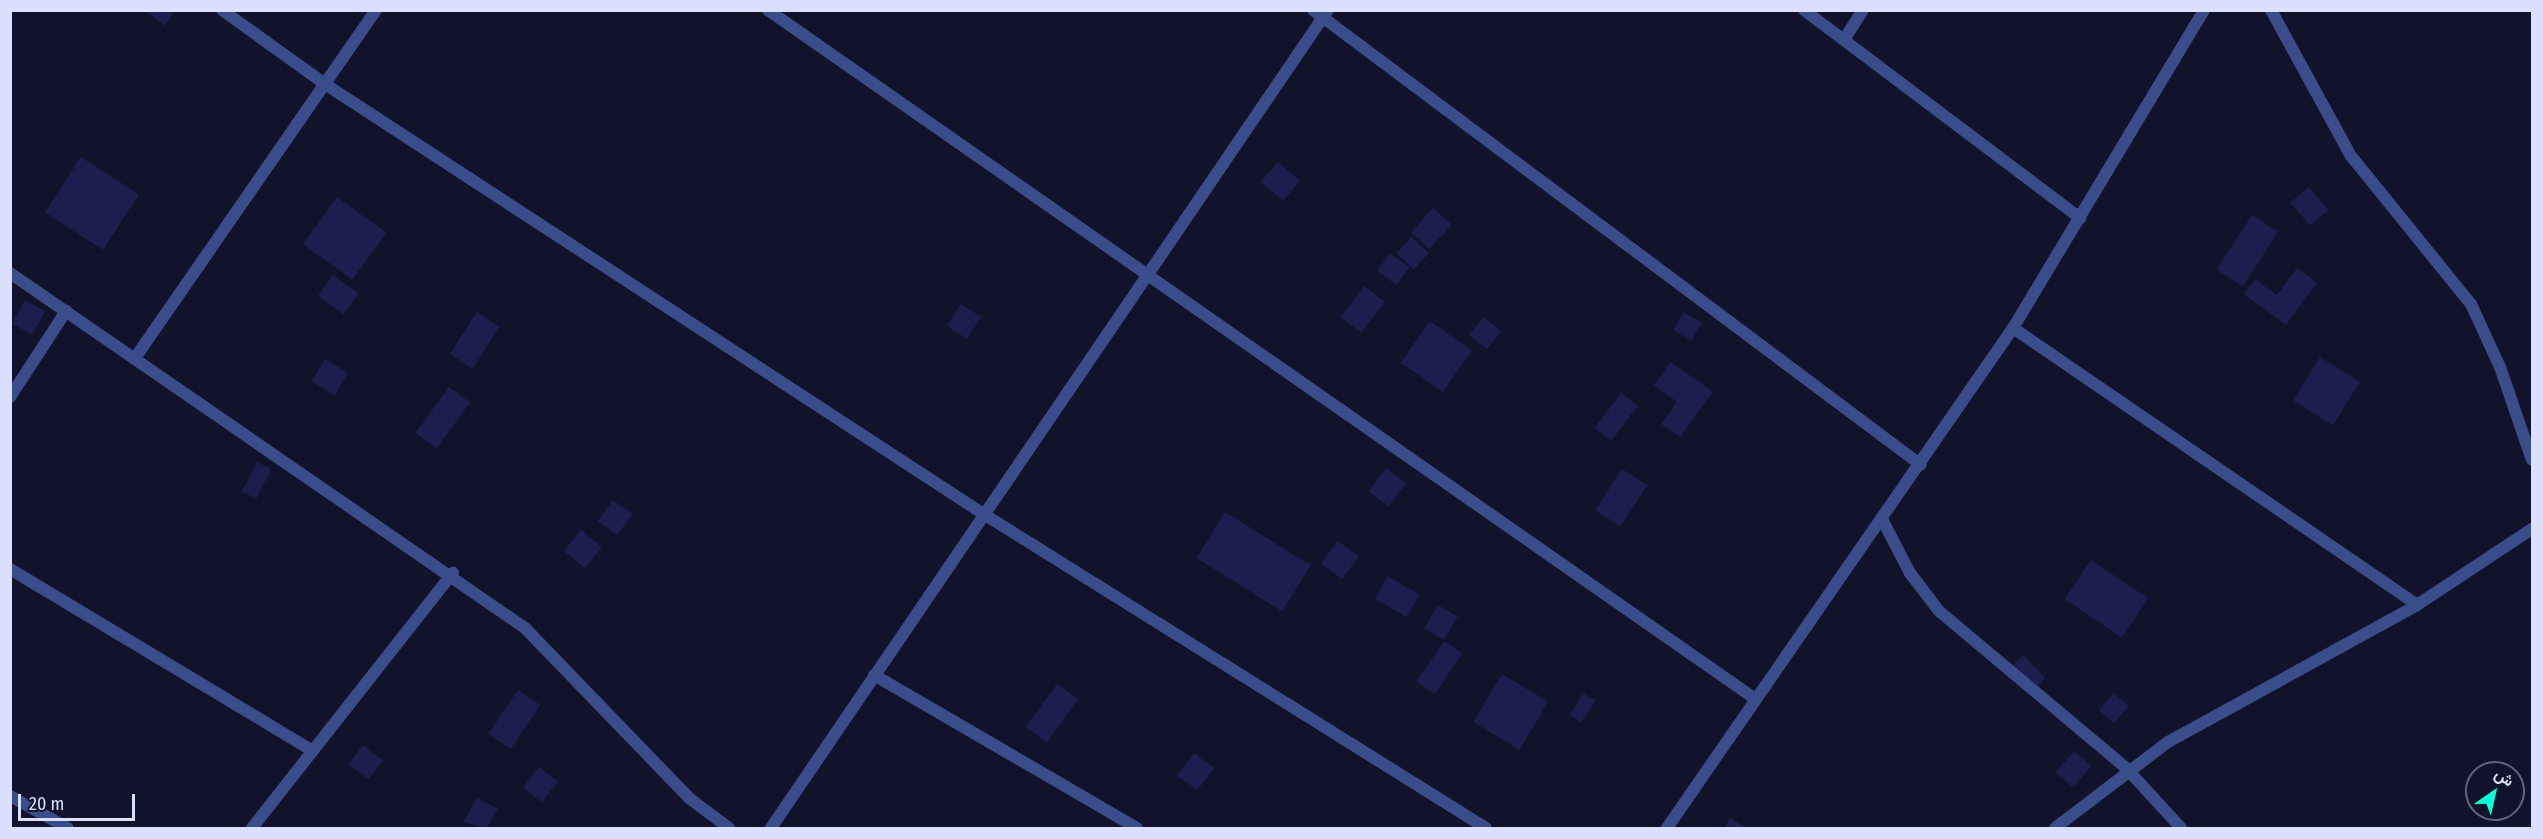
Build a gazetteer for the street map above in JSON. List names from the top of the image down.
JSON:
{
  "scale_bar": "20 m",
  "north": "top right"
}
